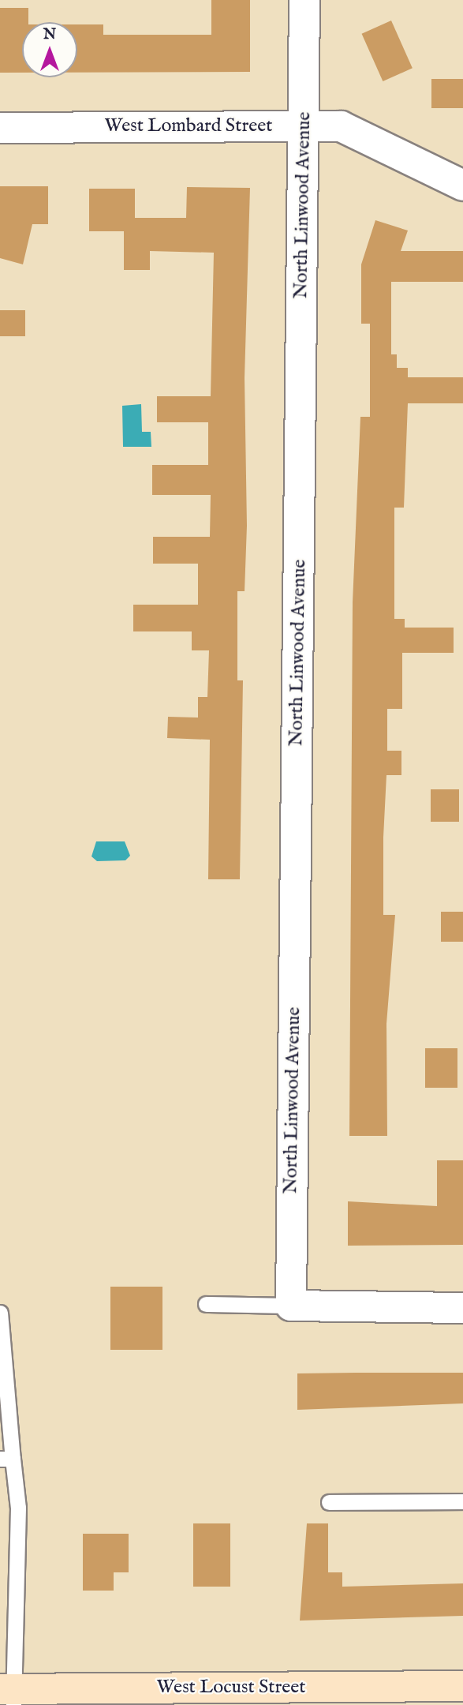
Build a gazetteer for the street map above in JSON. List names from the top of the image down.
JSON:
{
  "streets": {
    "main road": ["West Locust Street"],
    "street": ["West Lombard Street", "North Linwood Avenue"]
  },
  "crossings": [
    ["West Lombard Street", "North Linwood Avenue"]
  ],
  "north": "top"
}
